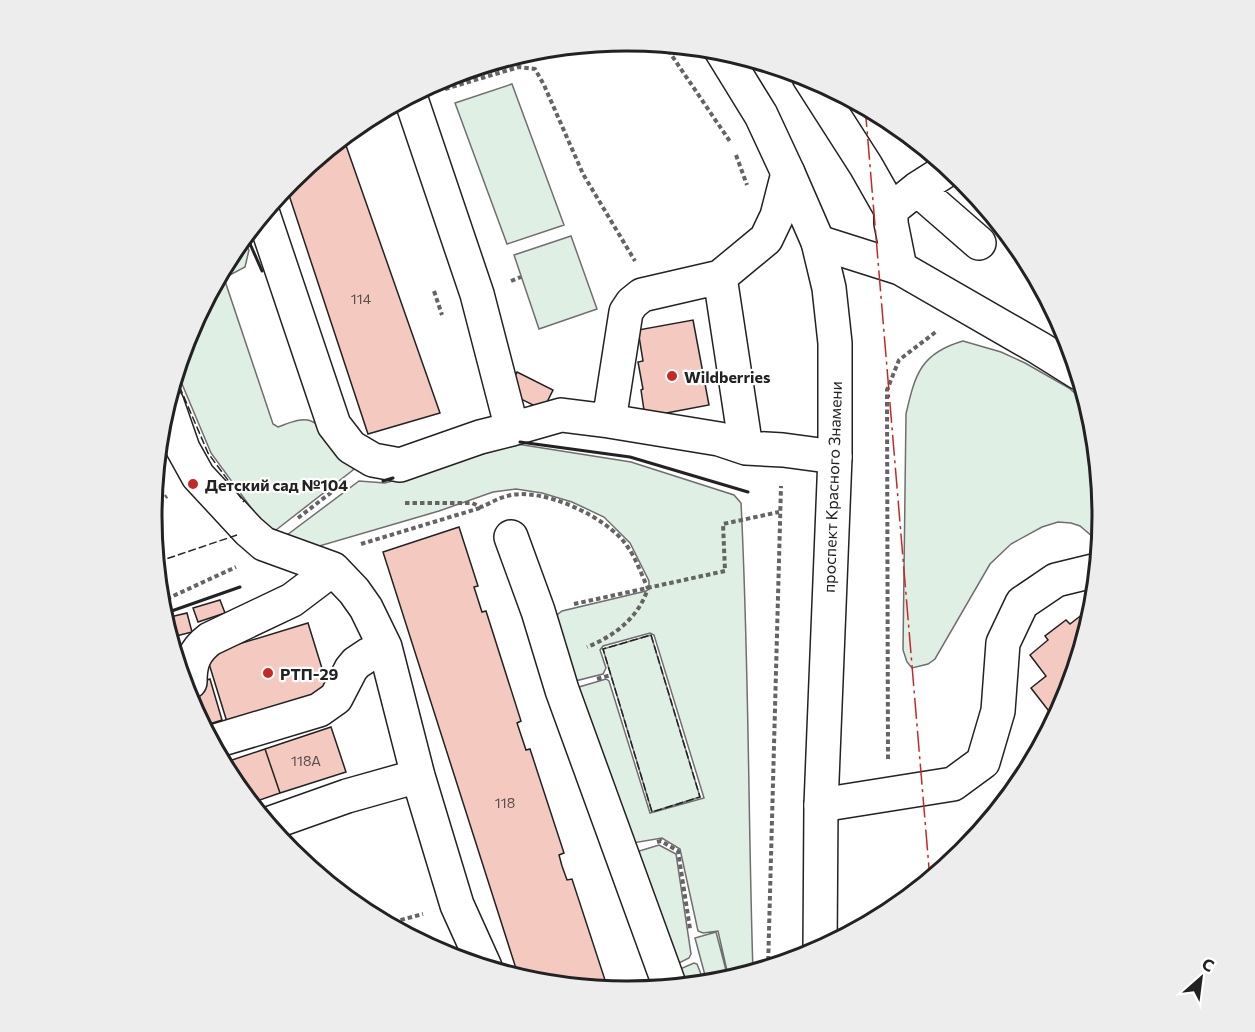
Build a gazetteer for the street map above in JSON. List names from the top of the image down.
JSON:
{
  "streets": {
    "main road": ["проспект Красного Знамени"]
  },
  "places": ["Wildberries", "Детский сад №104", "РТП-29"],
  "house_numbers": ["114", "118А", "118"],
  "north": "top right"
}
